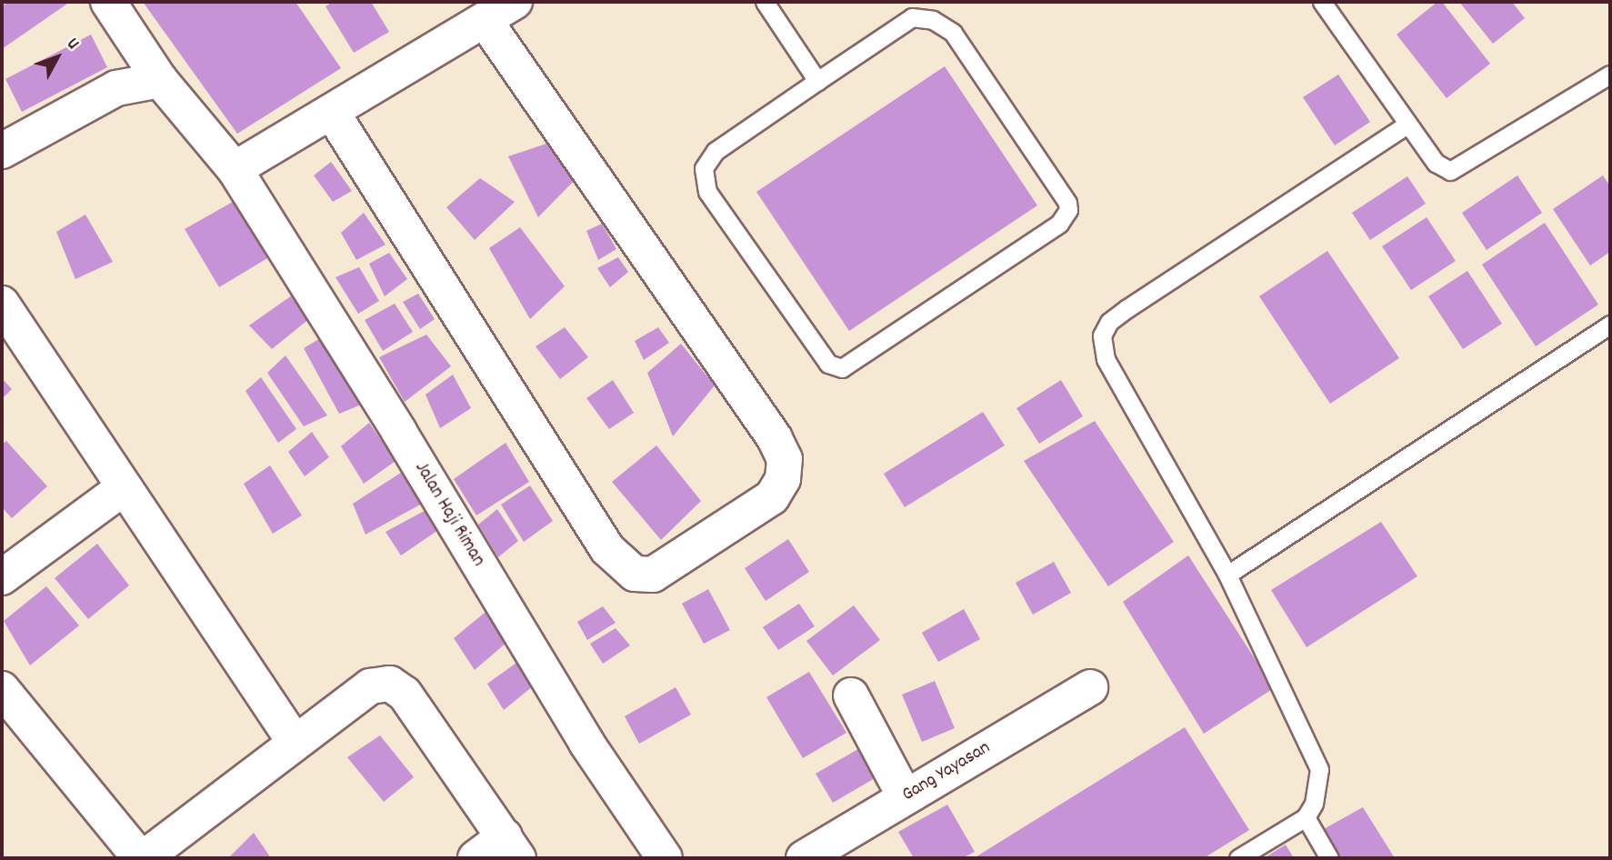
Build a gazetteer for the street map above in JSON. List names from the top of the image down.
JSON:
{
  "streets": {
    "street": ["Jalan Haji Riman", "Gang Yayasan"]
  },
  "north": "top right"
}
